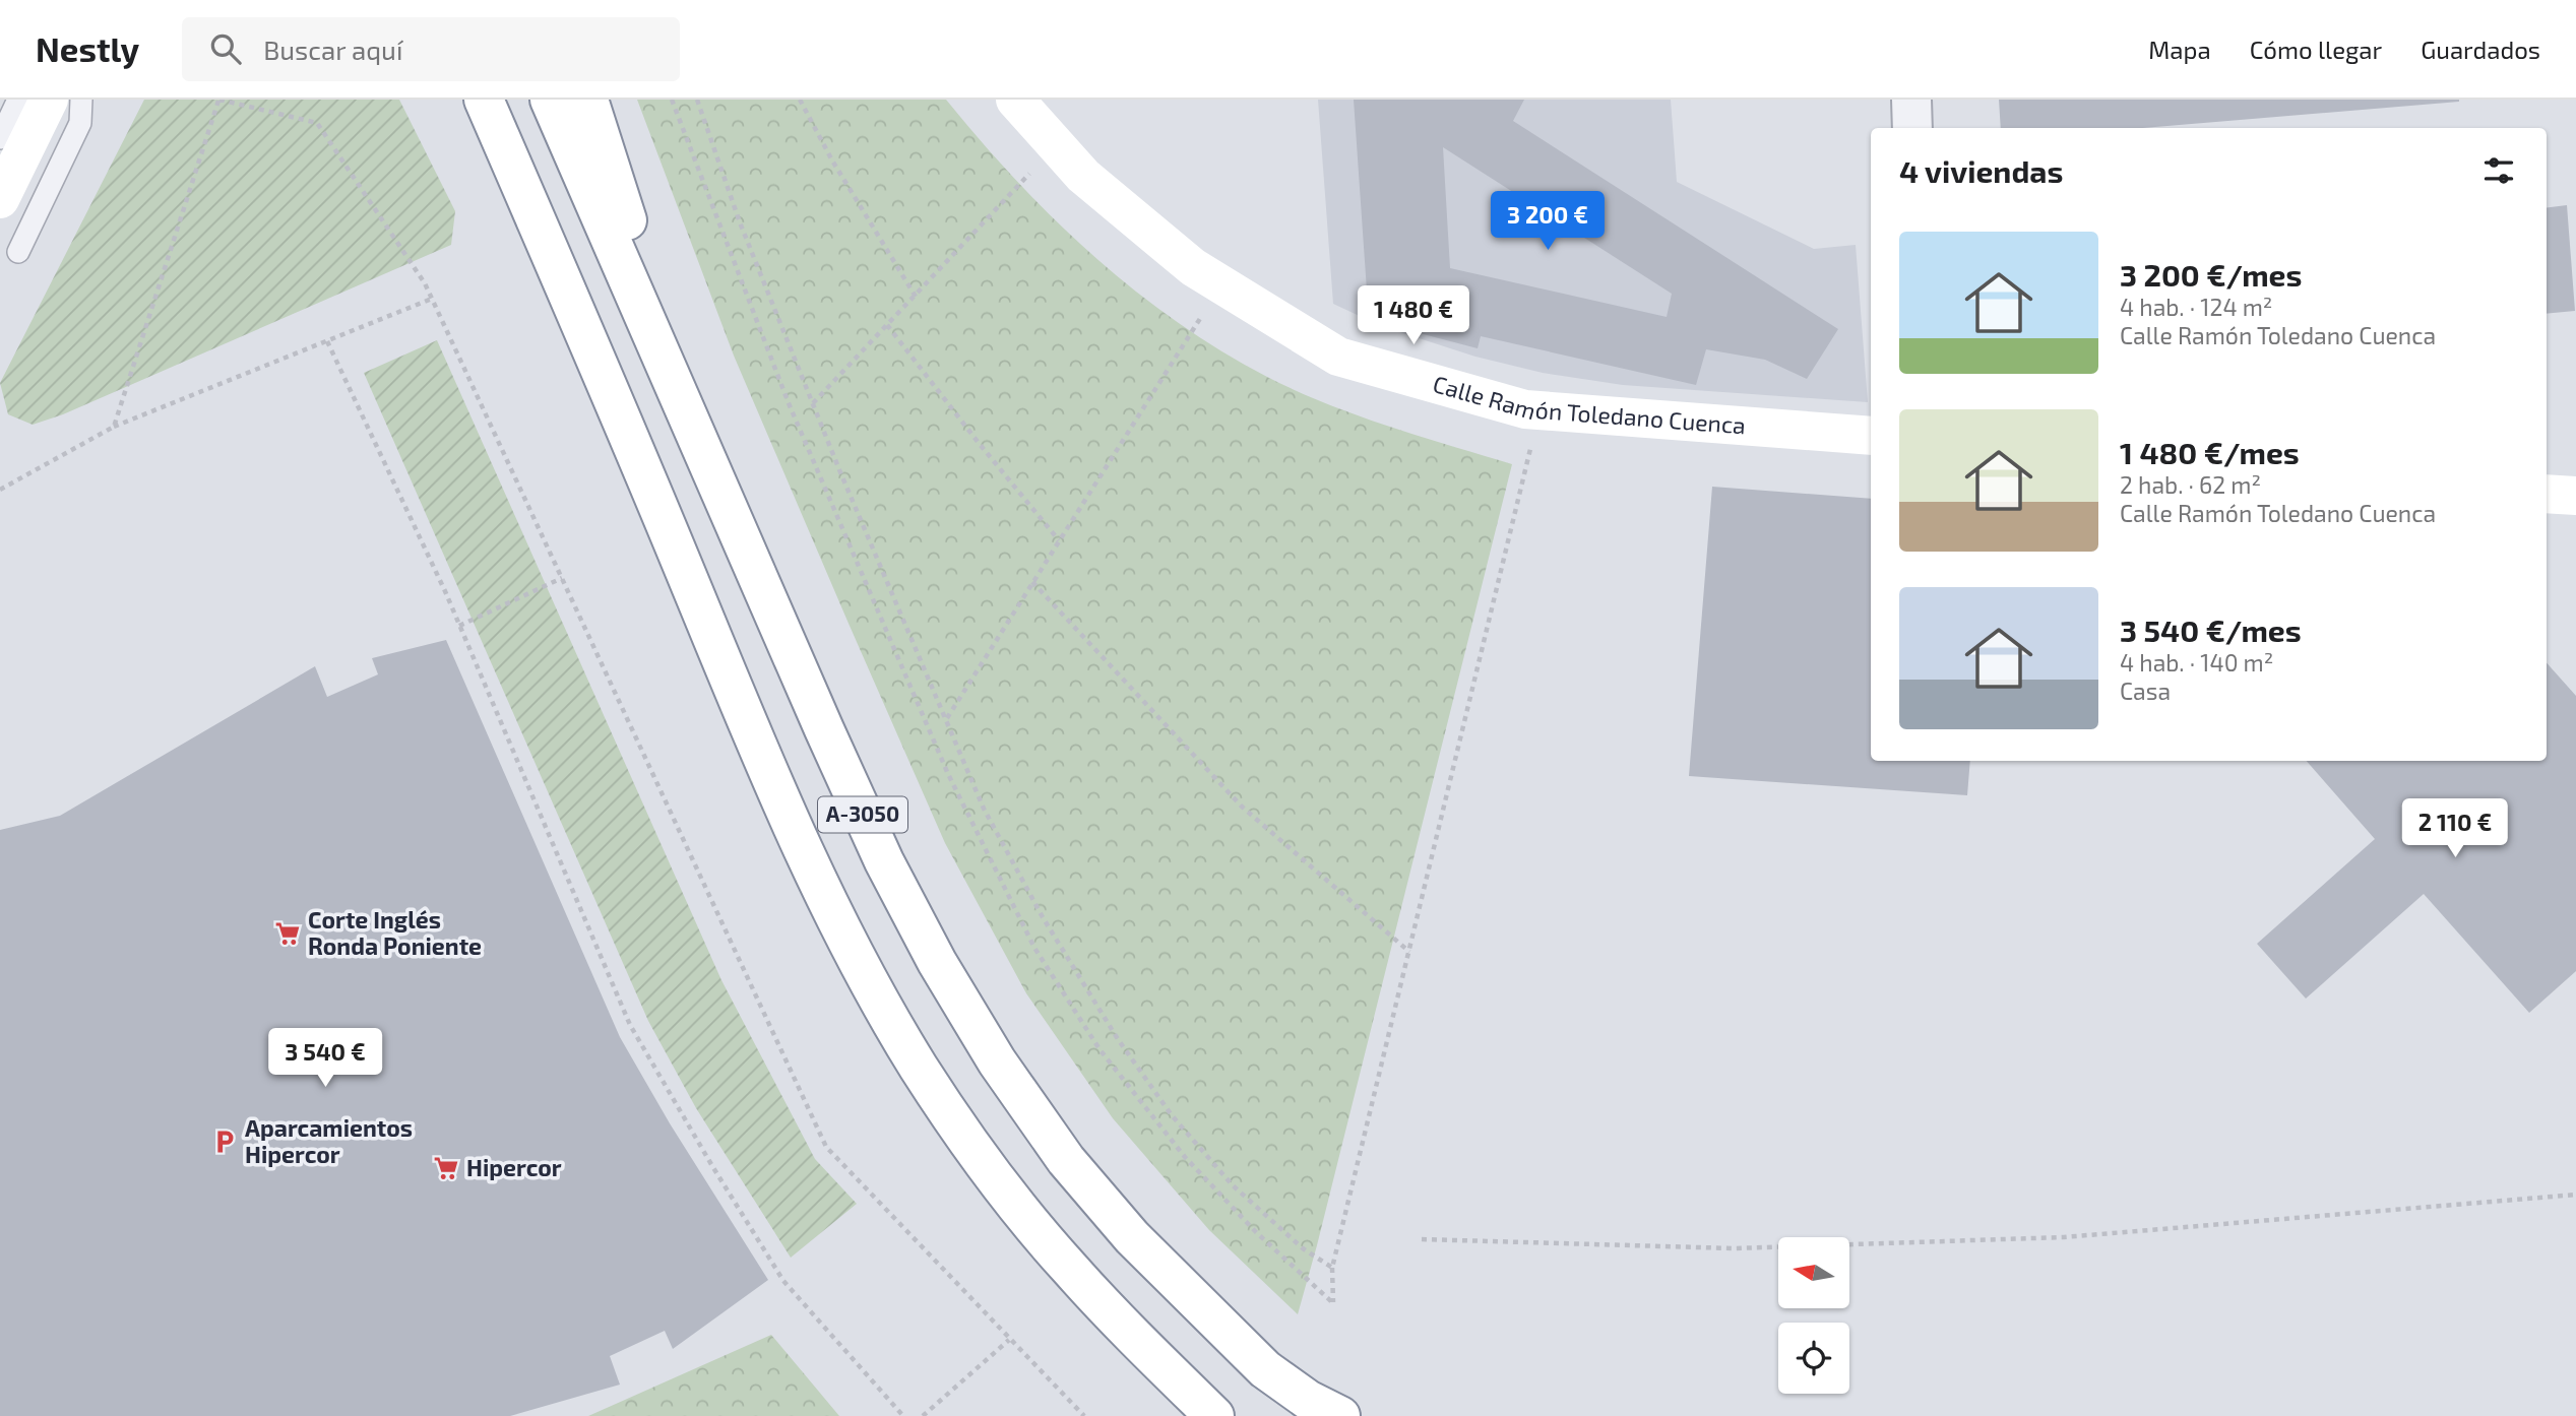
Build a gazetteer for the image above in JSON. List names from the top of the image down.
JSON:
{
  "streets": {
    "main road": ["Calle Ramón Toledano Cuenca", "A-3050"]
  },
  "places": {
    "supermarket": ["Corte Inglés Ronda Poniente", "Hipercor"],
    "parking": ["Aparcamientos Hipercor"]
  },
  "north": "left",
  "page": {
    "header": "Nestly",
    "search": "Buscar aquí",
    "nav": ["Mapa", "Cómo llegar", "Guardados"],
    "heading": "4 viviendas",
    "price": [
      "3 200 €",
      "1 480 €",
      "2 110 €",
      "3 540 €"
    ],
    "list": [
      {
        "name": "3 200 €/mes",
        "note": "4 hab. · 124 m² · Calle Ramón Toledano Cuenca"
      },
      {
        "name": "1 480 €/mes",
        "note": "2 hab. · 62 m² · Calle Ramón Toledano Cuenca"
      },
      {
        "name": "3 540 €/mes",
        "note": "4 hab. · 140 m² · Casa"
      }
    ]
  }
}
